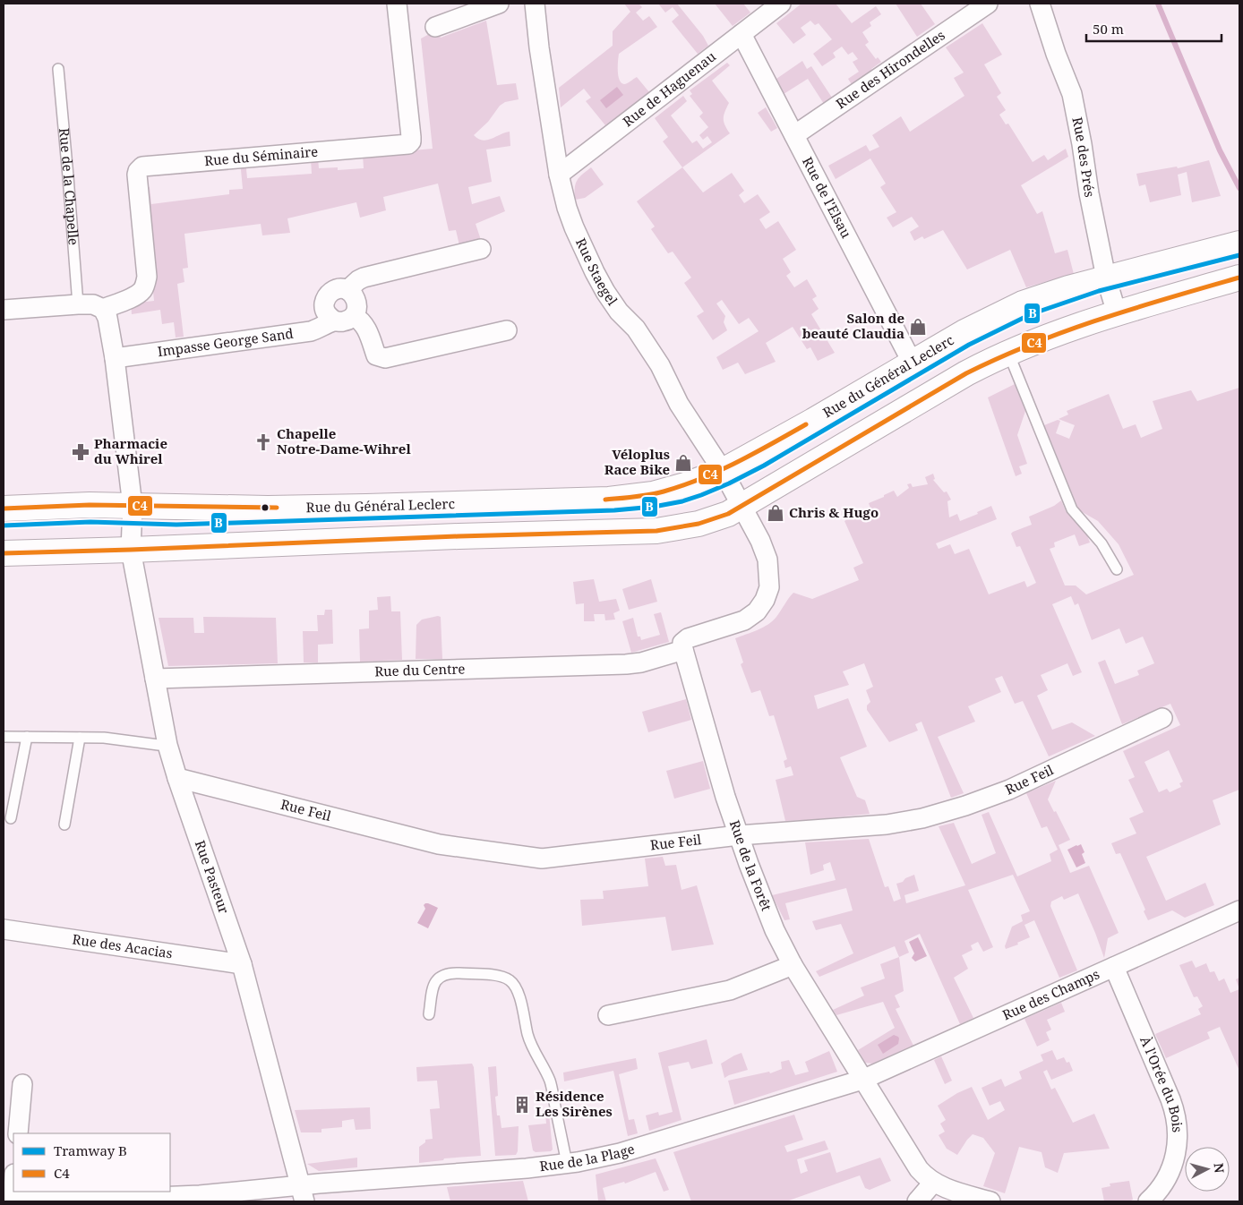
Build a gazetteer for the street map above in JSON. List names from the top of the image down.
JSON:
{
  "streets": {
    "main road": ["Rue du Général Leclerc"],
    "street": [
      "Rue des Hirondelles",
      "Rue de Haguenau",
      "Rue du Séminaire",
      "Rue des Prés",
      "Rue de l'Elsau",
      "Rue Staegel",
      "Impasse George Sand",
      "Rue du Centre",
      "Rue Feil",
      "Rue de la Forêt",
      "Rue Pasteur",
      "Rue des Acacias",
      "Rue des Champs",
      "À l'Orée du Bois",
      "Rue de la Plage"
    ],
    "lane": ["Rue de la Chapelle"]
  },
  "crossings": [
    ["Rue des Hirondelles", "Rue de l'Elsau"],
    ["Rue de Haguenau", "Rue de l'Elsau"],
    ["Rue de Haguenau", "Rue Staegel"],
    ["Rue des Prés", "Rue du Général Leclerc"],
    ["Rue de l'Elsau", "Rue du Général Leclerc"],
    ["Rue Staegel", "Rue du Général Leclerc"],
    ["Rue du Centre", "Rue de la Forêt"],
    ["Rue du Centre", "Rue Pasteur"],
    ["Rue Feil", "Rue de la Forêt"],
    ["Rue Feil", "Rue Pasteur"],
    ["Rue de la Forêt", "Rue des Champs"],
    ["Rue de la Forêt", "Rue de la Plage"],
    ["Rue Pasteur", "Rue des Acacias"],
    ["Rue Pasteur", "Rue de la Plage"],
    ["Rue des Champs", "À l'Orée du Bois"],
    ["Rue des Champs", "Rue de la Plage"]
  ],
  "places": {
    "shop": ["Salon de beauté Claudia", "Véloplus Race Bike", "Chris & Hugo"],
    "church": ["Chapelle Notre-Dame-Wihrel"],
    "pharmacy": ["Pharmacie du Whirel"],
    "building": ["Résidence Les Sirènes"]
  },
  "lines": ["tram line B", "transit line C4"],
  "legend": ["Tramway B", "C4"],
  "scale_bar": "50 m",
  "north": "right"
}
